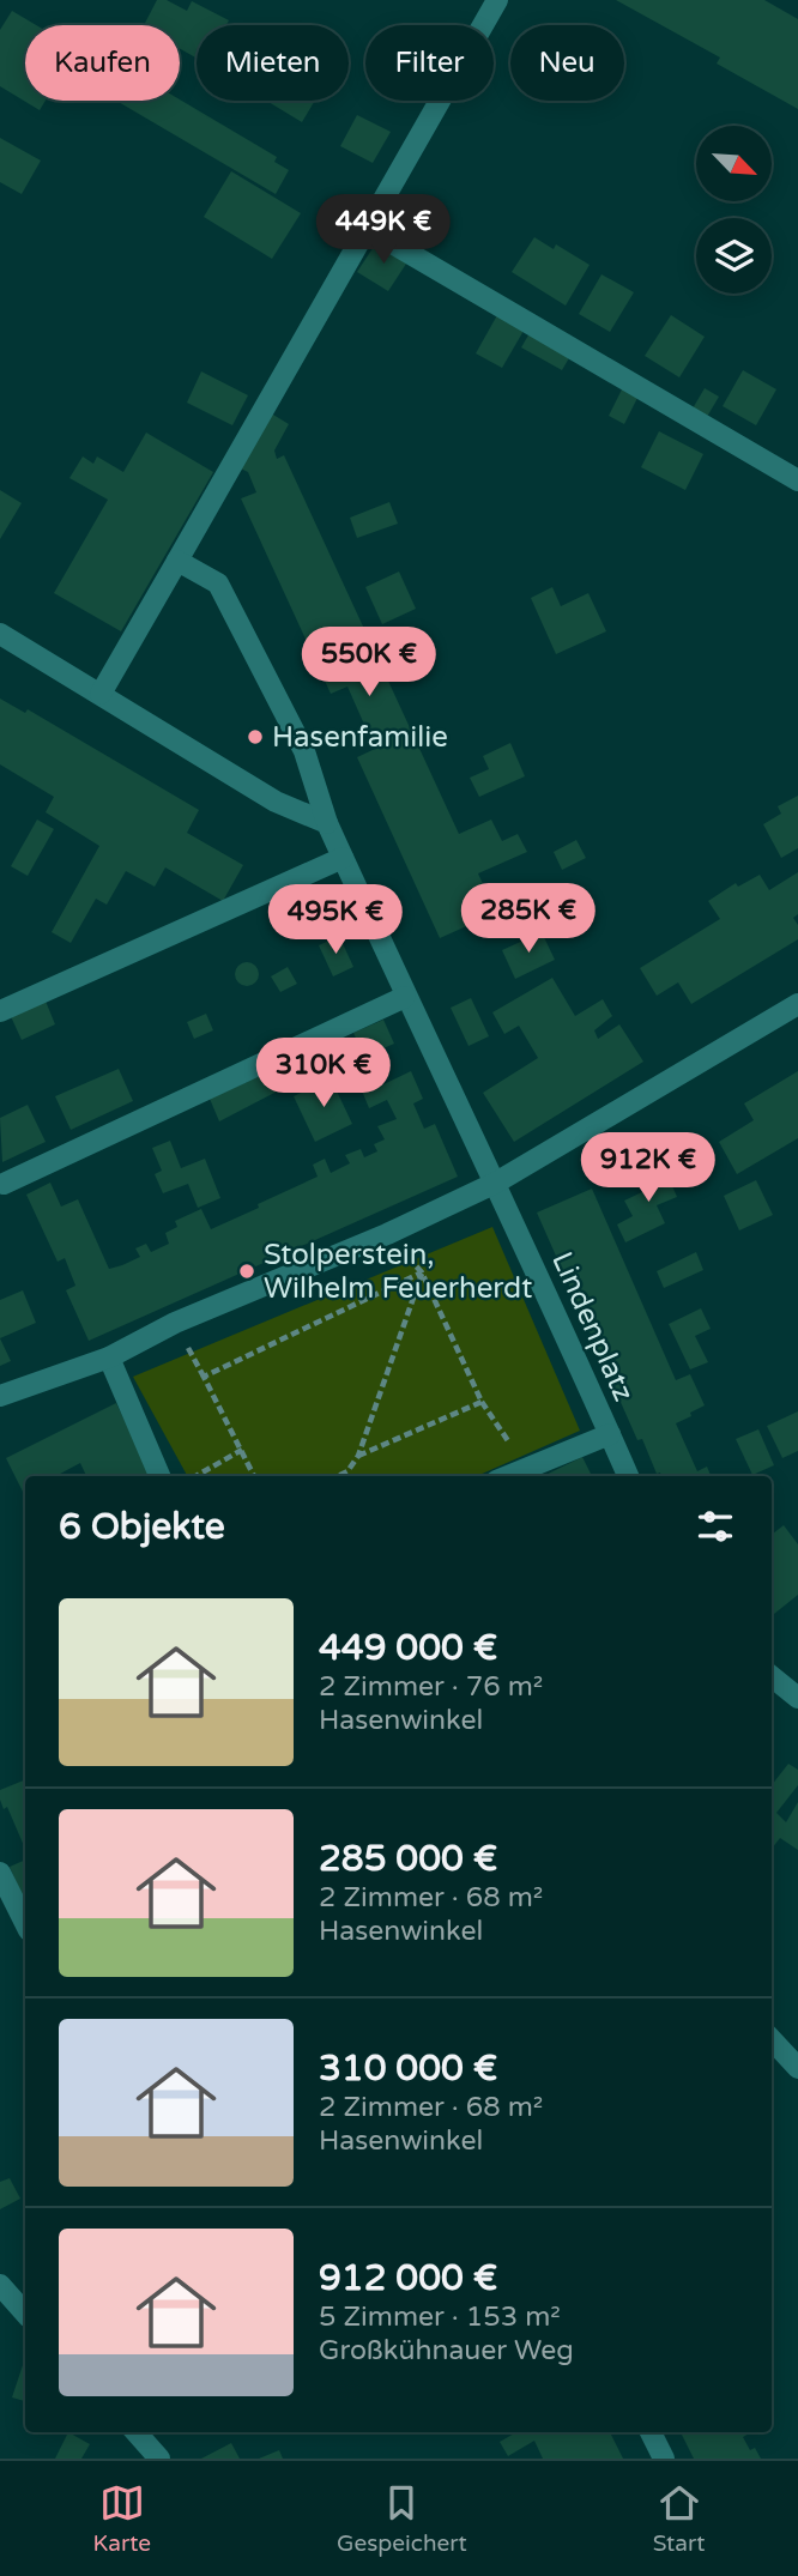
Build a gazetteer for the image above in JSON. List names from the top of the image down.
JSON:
{
  "streets": {
    "street": ["Lindenplatz"]
  },
  "places": ["Hasenfamilie", "Stolperstein, Wilhelm Feuerherdt"],
  "north": "bottom right",
  "page": {
    "chip": [
      "Kaufen",
      "Mieten",
      "Filter",
      "Neu"
    ],
    "price": [
      "449K €",
      "550K €",
      "285K €",
      "495K €",
      "310K €",
      "912K €"
    ],
    "heading": "6 Objekte",
    "list": [
      {
        "name": "449 000 €",
        "note": "2 Zimmer · 76 m² · Hasenwinkel"
      },
      {
        "name": "285 000 €",
        "note": "2 Zimmer · 68 m² · Hasenwinkel"
      },
      {
        "name": "310 000 €",
        "note": "2 Zimmer · 68 m² · Hasenwinkel"
      },
      {
        "name": "912 000 €",
        "note": "5 Zimmer · 153 m² · Großkühnauer Weg"
      }
    ],
    "tabs": ["Karte", "Gespeichert", "Start"]
  }
}
